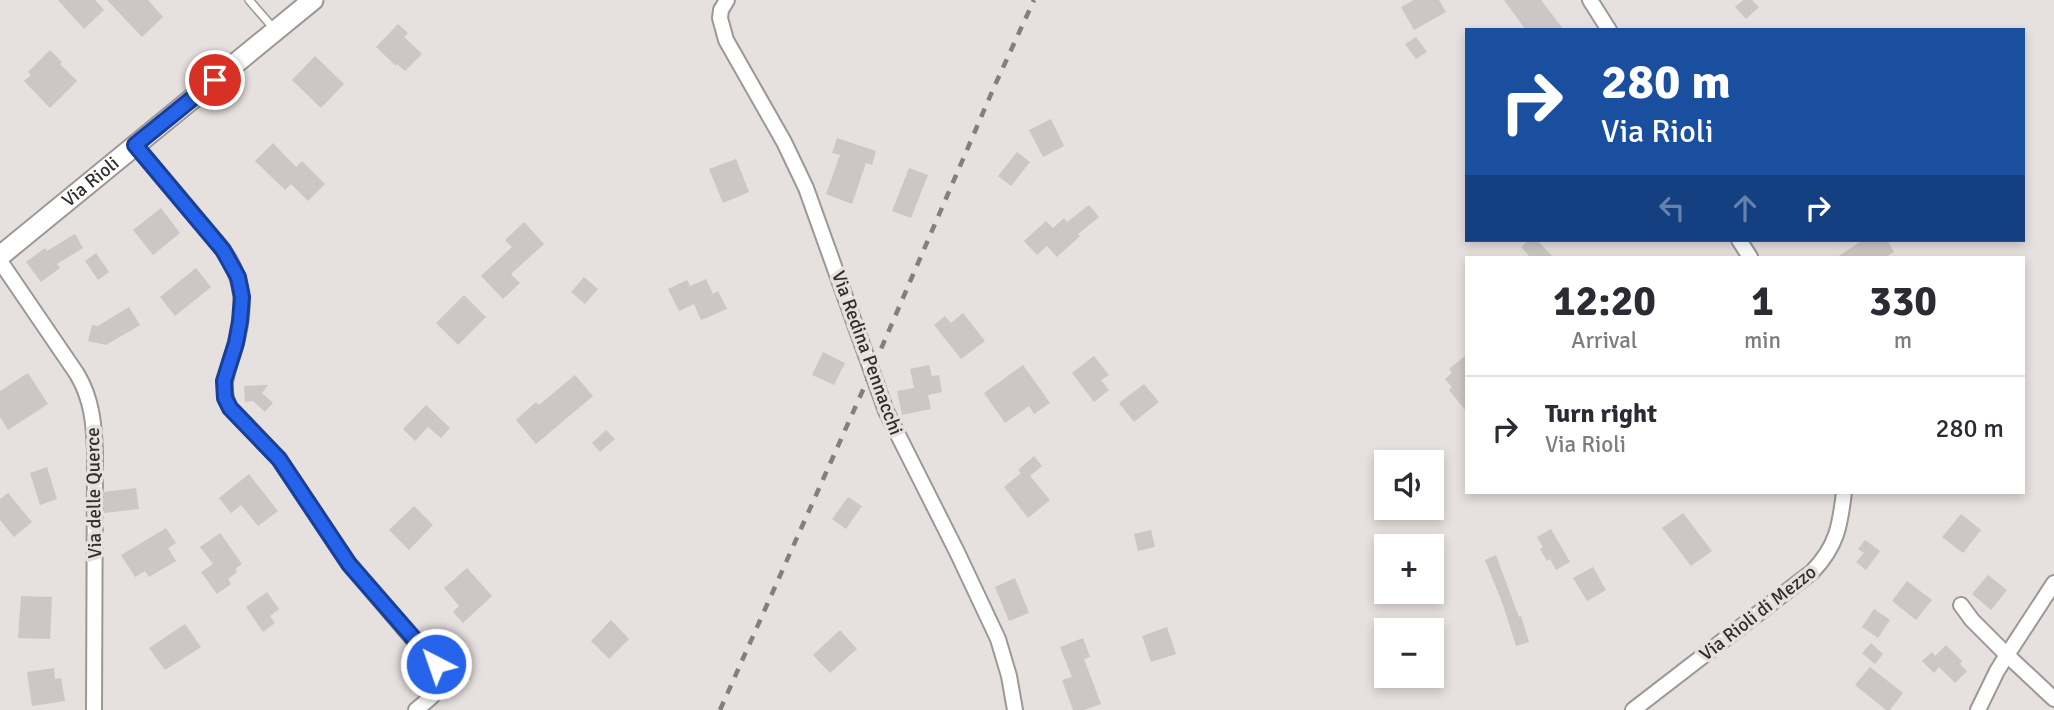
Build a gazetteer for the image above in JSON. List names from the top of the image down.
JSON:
{
  "streets": {
    "main road": ["Via Rioli"],
    "street": ["Via Redina Pennacchi", "Via delle Querce", "Via Rioli di Mezzo"]
  },
  "crossings": [
    ["Via Rioli", "Via delle Querce"]
  ],
  "page": {
    "turn": ["280 m", "Via Rioli"],
    "eta": [
      "12:20",
      "Arrival",
      "1",
      "min",
      "330",
      "m"
    ],
    "list": [
      {
        "name": "Turn right",
        "note": "Via Rioli",
        "value": "280 m"
      }
    ],
    "map_buttons": ["+", "−"]
  }
}
